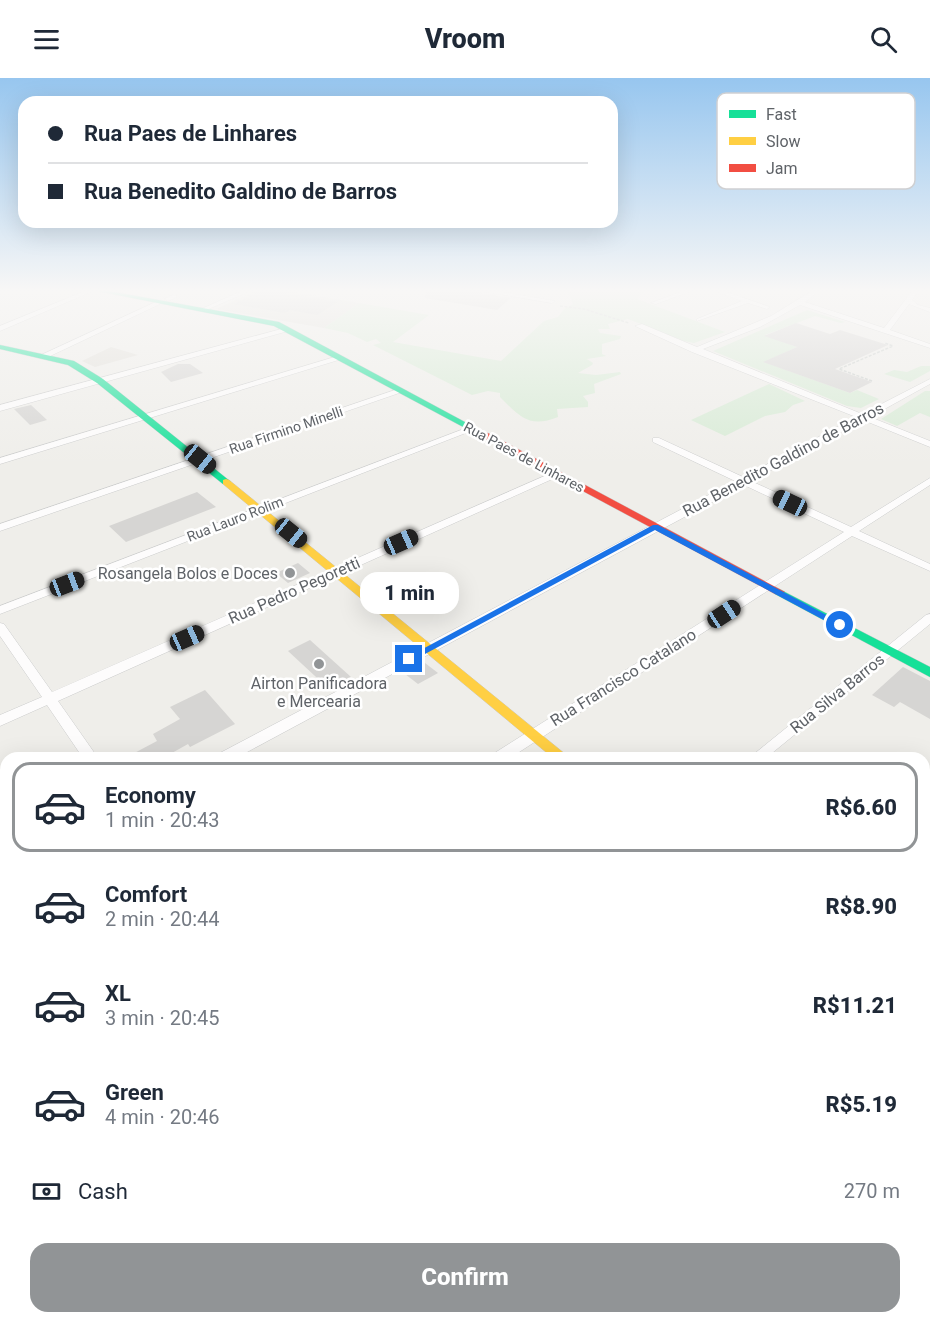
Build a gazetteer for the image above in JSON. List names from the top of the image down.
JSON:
{
  "streets": {
    "street": [
      "Rua Firmino Minelli",
      "Rua Paes de Linhares",
      "Rua Benedito Galdino de Barros",
      "Rua Lauro Rolim",
      "Rua Pedro Pegoretti",
      "Rua Francisco Catalano",
      "Rua Silva Barros"
    ]
  },
  "crossings": [
    ["Rua Firmino Minelli", "Rua Paes de Linhares"],
    ["Rua Paes de Linhares", "Rua Benedito Galdino de Barros"],
    ["Rua Paes de Linhares", "Rua Lauro Rolim"],
    ["Rua Paes de Linhares", "Rua Pedro Pegoretti"],
    ["Rua Paes de Linhares", "Rua Francisco Catalano"],
    ["Rua Paes de Linhares", "Rua Silva Barros"]
  ],
  "places": ["Rosangela Bolos e Doces", "Airton Panificadora e Mercearia"],
  "legend": ["Fast", "Slow", "Jam"],
  "page": {
    "header": "Vroom",
    "banner": ["Rua Paes de Linhares", "Rua Benedito Galdino de Barros"],
    "bubble": "1 min",
    "list": [
      {
        "name": "Economy",
        "note": "1 min · 20:43",
        "value": "R$6.60"
      },
      {
        "name": "Comfort",
        "note": "2 min · 20:44",
        "value": "R$8.90"
      },
      {
        "name": "XL",
        "note": "3 min · 20:45",
        "value": "R$11.21"
      },
      {
        "name": "Green",
        "note": "4 min · 20:46",
        "value": "R$5.19"
      }
    ],
    "pay": ["Cash", "270 m"],
    "buttons": "Confirm"
  }
}
